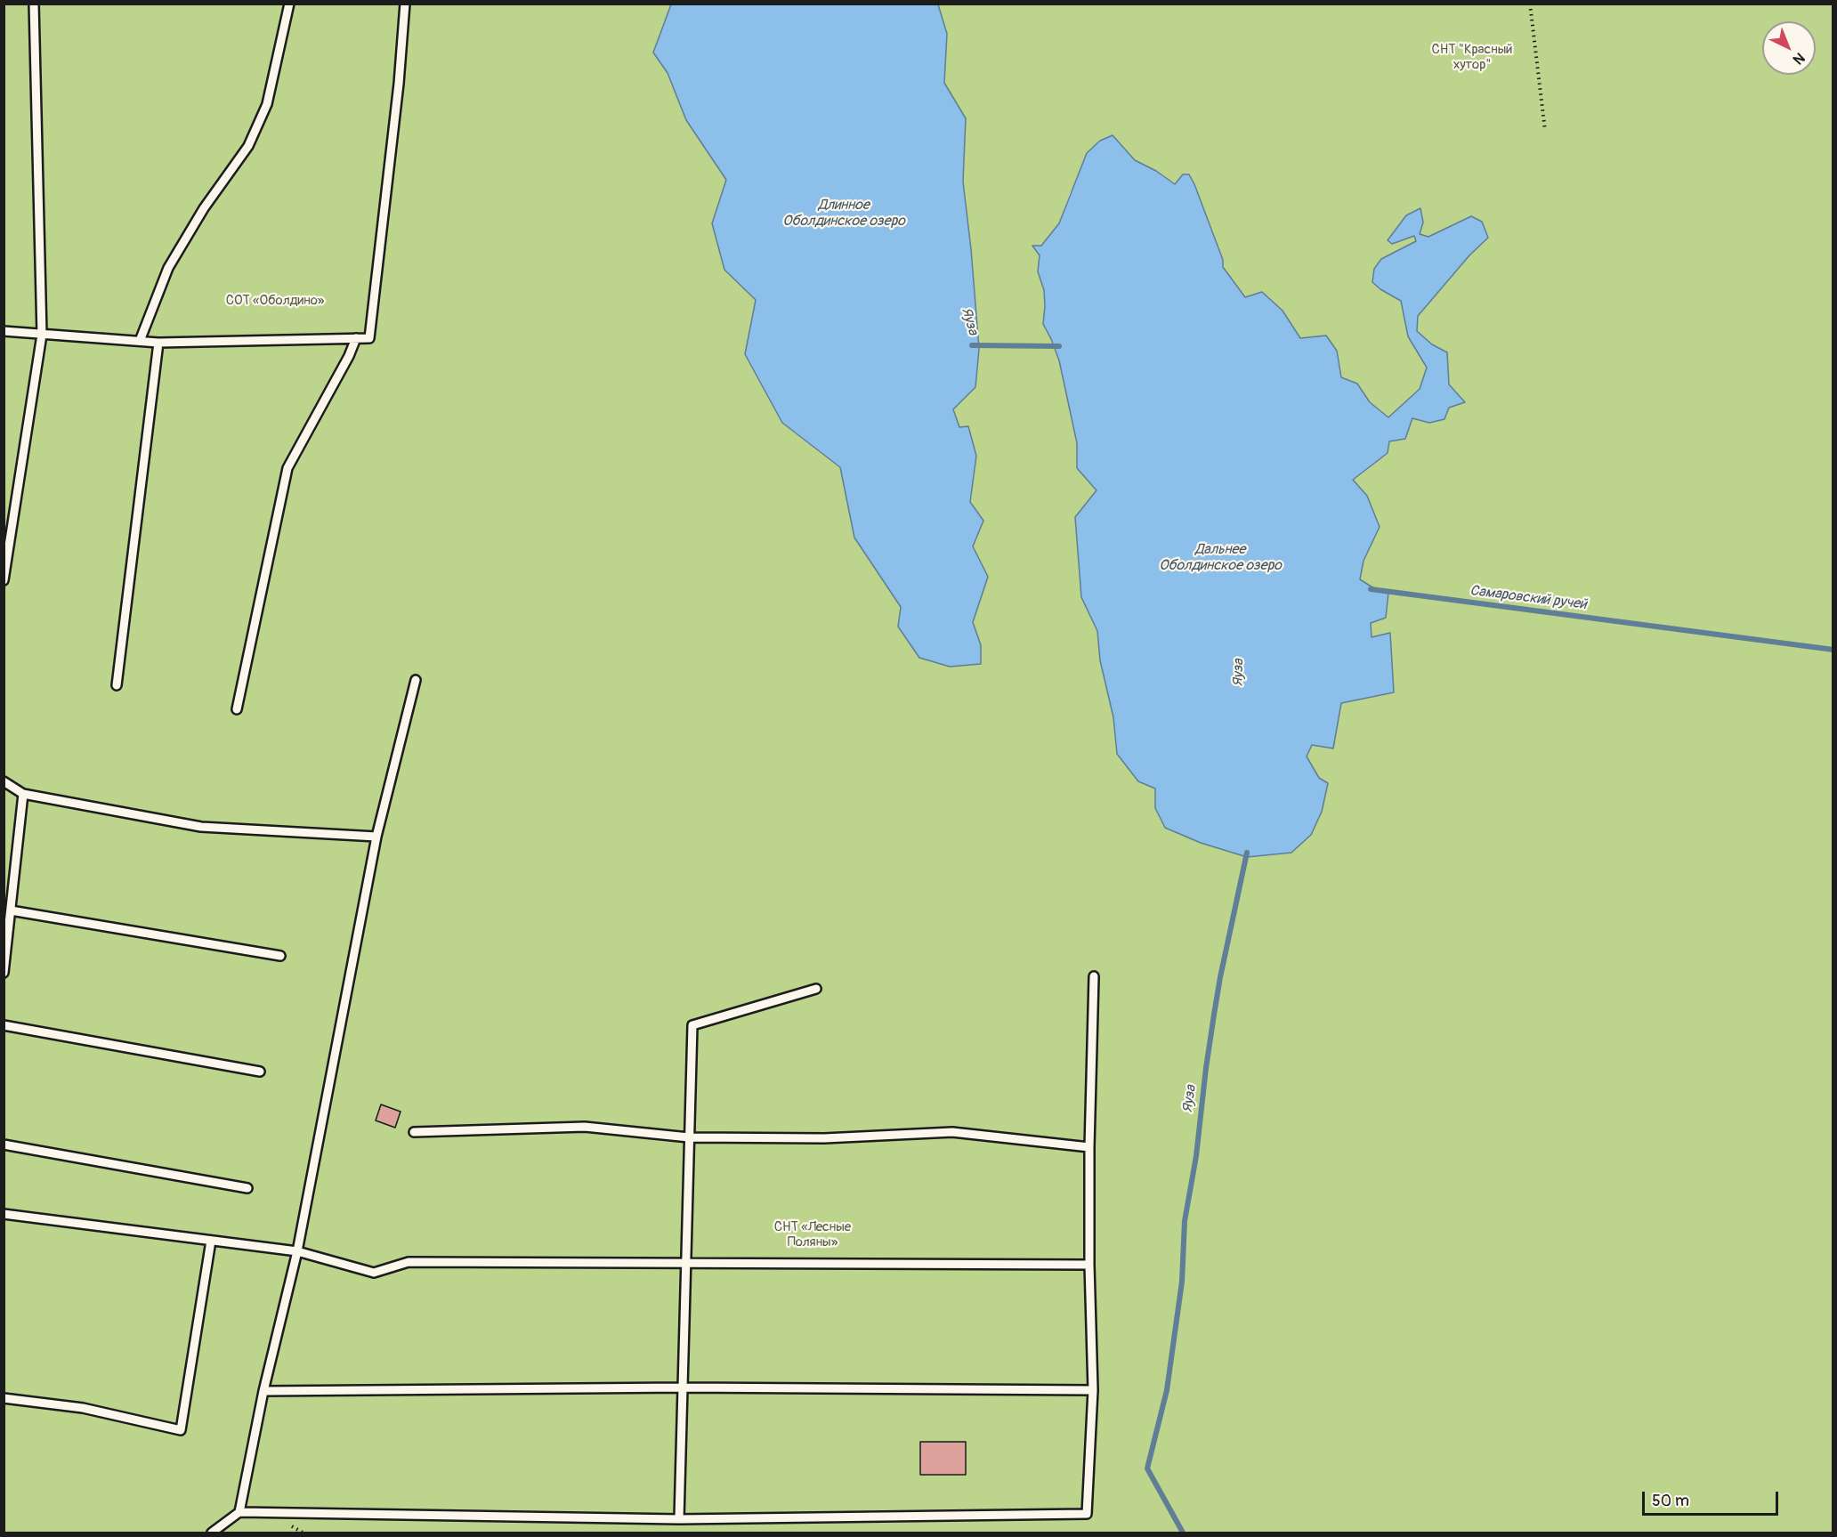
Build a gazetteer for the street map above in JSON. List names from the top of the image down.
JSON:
{
  "water": [
    "Длинное Оболдинское озеро",
    "Яуза",
    "Дальнее Оболдинское озеро",
    "Самаровский ручей"
  ],
  "parks": ["СНТ \"Красный хутор\"", "СОТ «Оболдино»", "СНТ «Лесные Поляны»"],
  "scale_bar": "50 m",
  "north": "bottom right"
}
